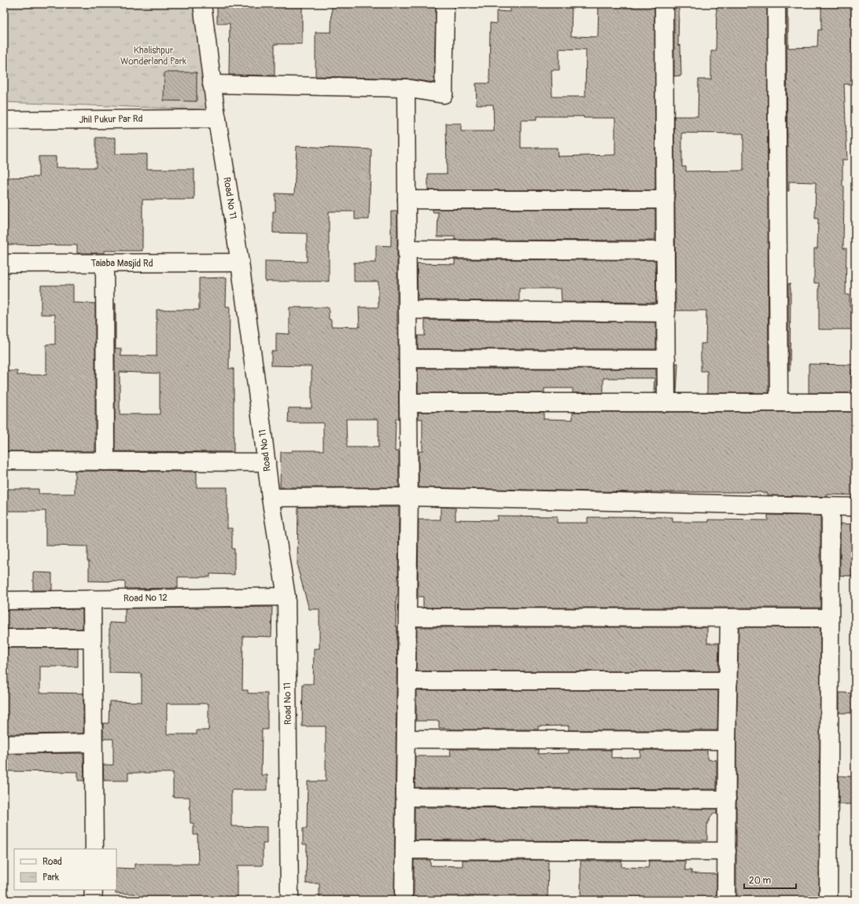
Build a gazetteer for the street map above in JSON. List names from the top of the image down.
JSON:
{
  "streets": {
    "street": [
      "Jhil Pukur Par Rd",
      "Road No 11",
      "Taiaba Masjid Rd",
      "Road No 12"
    ]
  },
  "crossings": [
    ["Jhil Pukur Par Rd", "Road No 11"],
    ["Road No 11", "Taiaba Masjid Rd"],
    ["Road No 11", "Road No 12"]
  ],
  "parks": ["Khalishpur Wonderland Park"],
  "legend": ["Road", "Park"],
  "scale_bar": "20 m"
}
